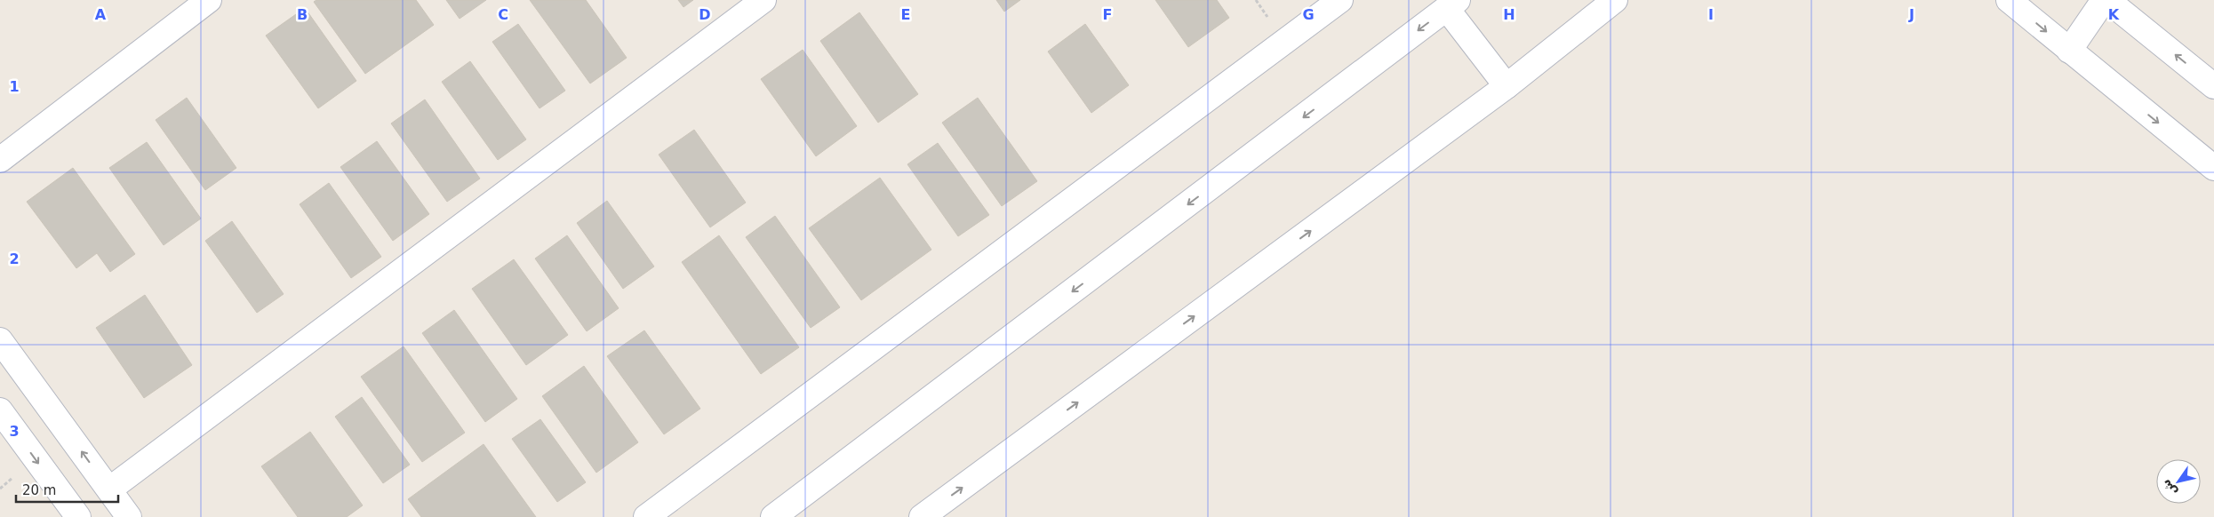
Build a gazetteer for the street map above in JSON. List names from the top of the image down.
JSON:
{
  "scale_bar": "20 m",
  "north": "bottom left",
  "grid": {
    "columns": [
      "A",
      "B",
      "C",
      "D",
      "E",
      "F",
      "G",
      "H",
      "I",
      "J",
      "K"
    ],
    "rows": ["1", "2", "3"]
  }
}
